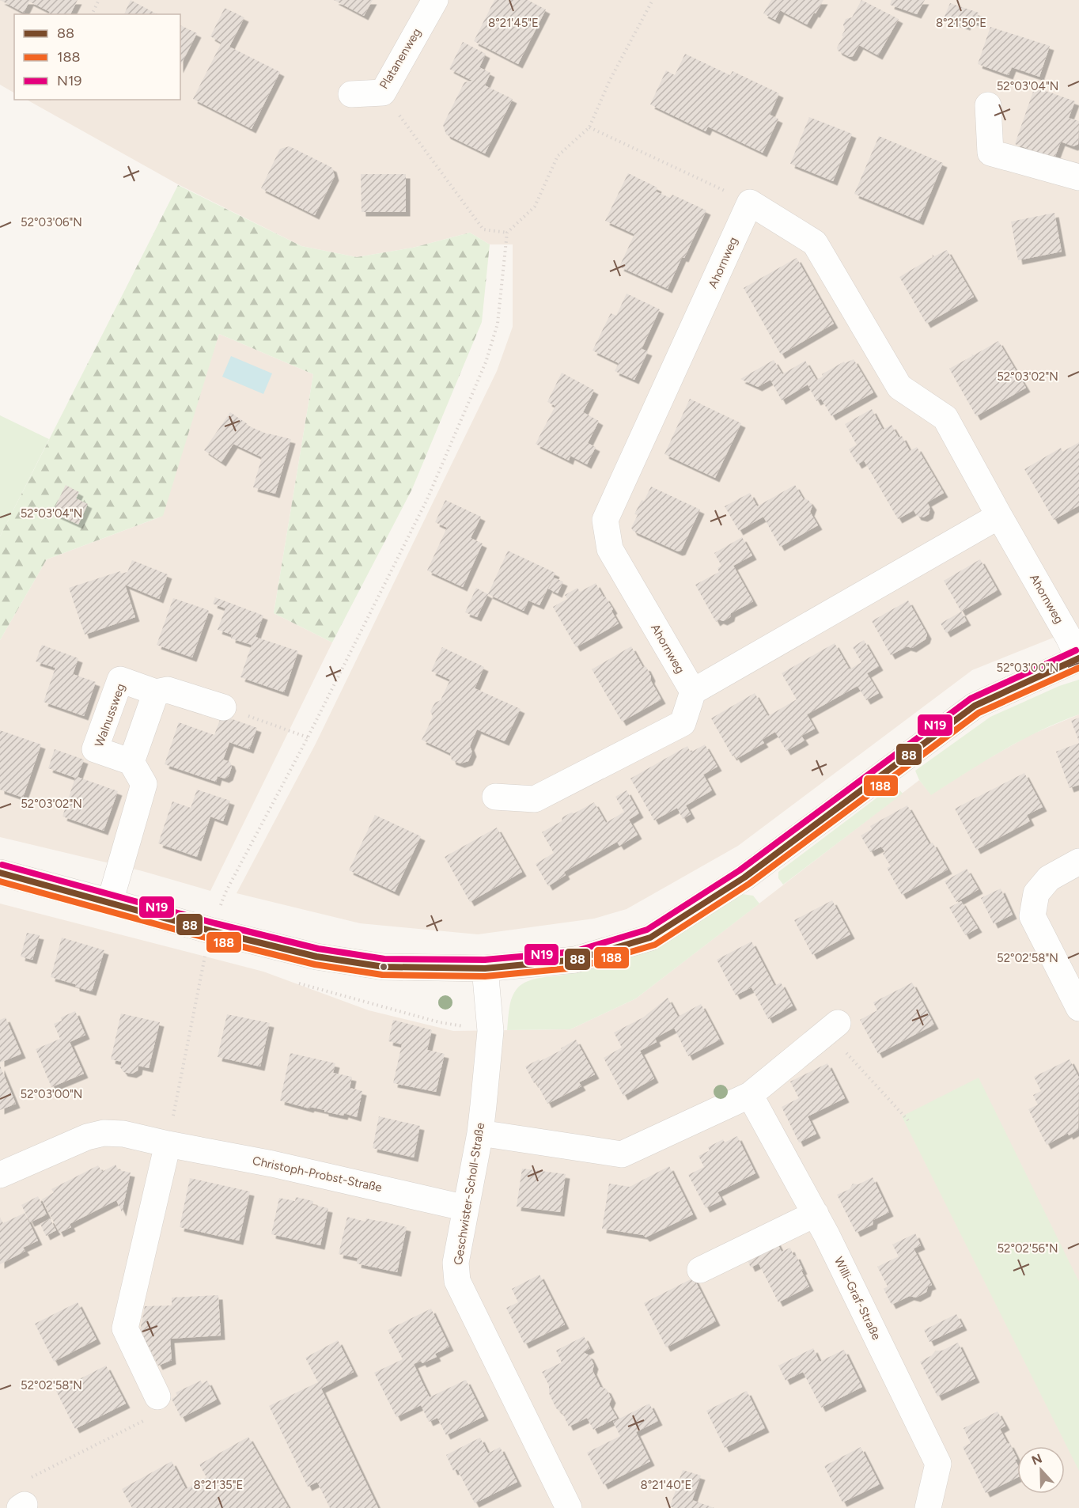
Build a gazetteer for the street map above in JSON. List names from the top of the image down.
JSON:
{
  "streets": {
    "street": [
      "Platanenweg",
      "Ahornweg",
      "Walnussweg",
      "Christoph-Probst-Straße",
      "Geschwister-Scholl-Straße",
      "Willi-Graf-Straße"
    ]
  },
  "crossings": [
    ["Christoph-Probst-Straße", "Geschwister-Scholl-Straße"]
  ],
  "lines": ["transit line N19", "transit line 88", "transit line 188"],
  "legend": ["88", "188", "N19"],
  "north": "top",
  "coordinates": [
    "8°21'45\"E",
    "8°21'50\"E",
    "52°03'04\"N",
    "52°03'06\"N",
    "52°03'02\"N",
    "52°03'00\"N",
    "52°02'58\"N",
    "52°02'56\"N",
    "8°21'35\"E",
    "8°21'40\"E"
  ]
}
